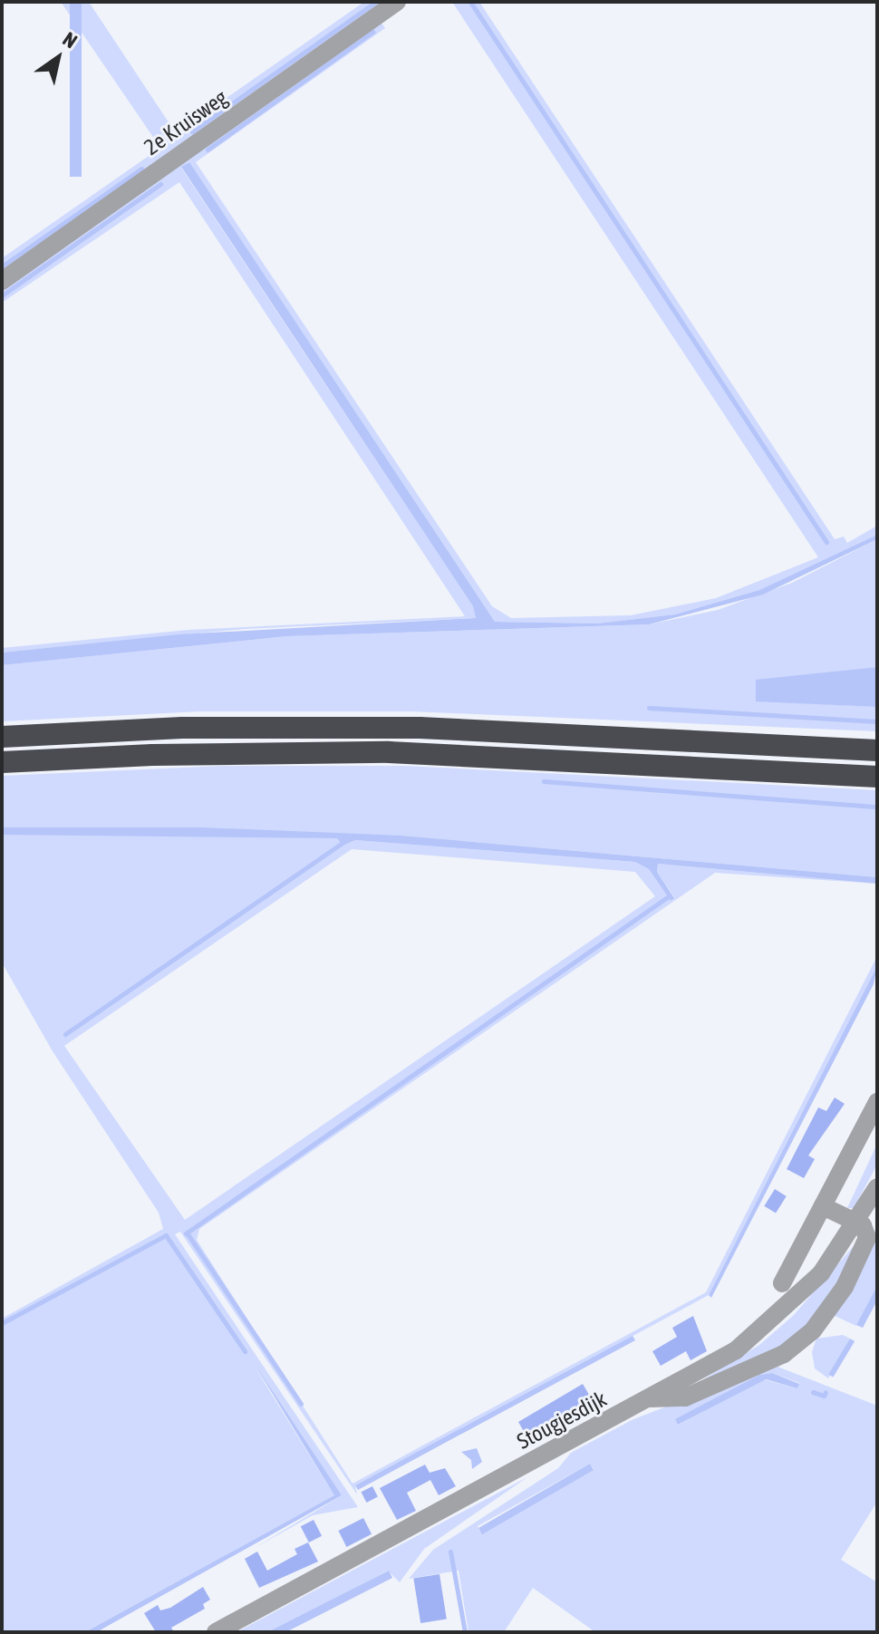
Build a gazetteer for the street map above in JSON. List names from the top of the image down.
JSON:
{
  "streets": {
    "street": ["2e Kruisweg", "Stougjesdijk"]
  },
  "north": "top right"
}
